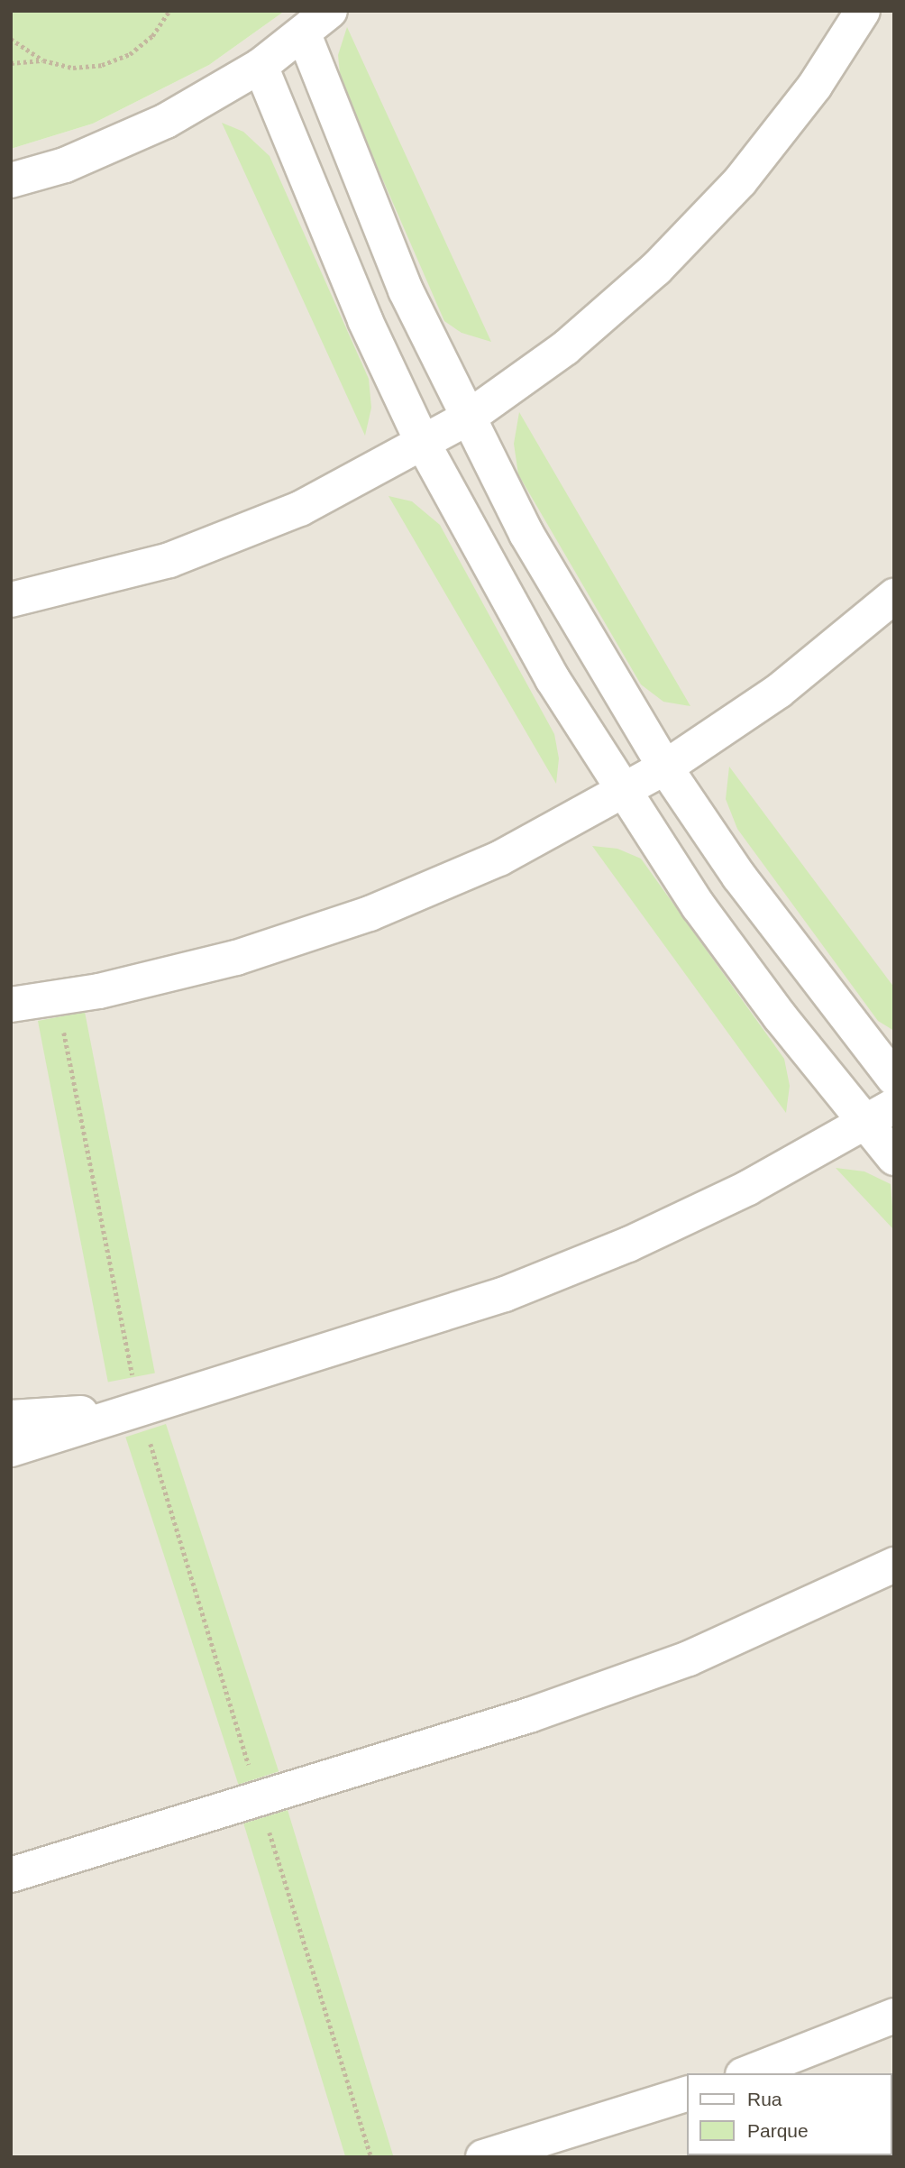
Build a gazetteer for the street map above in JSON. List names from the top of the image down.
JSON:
{
  "legend": ["Rua", "Parque"]
}
